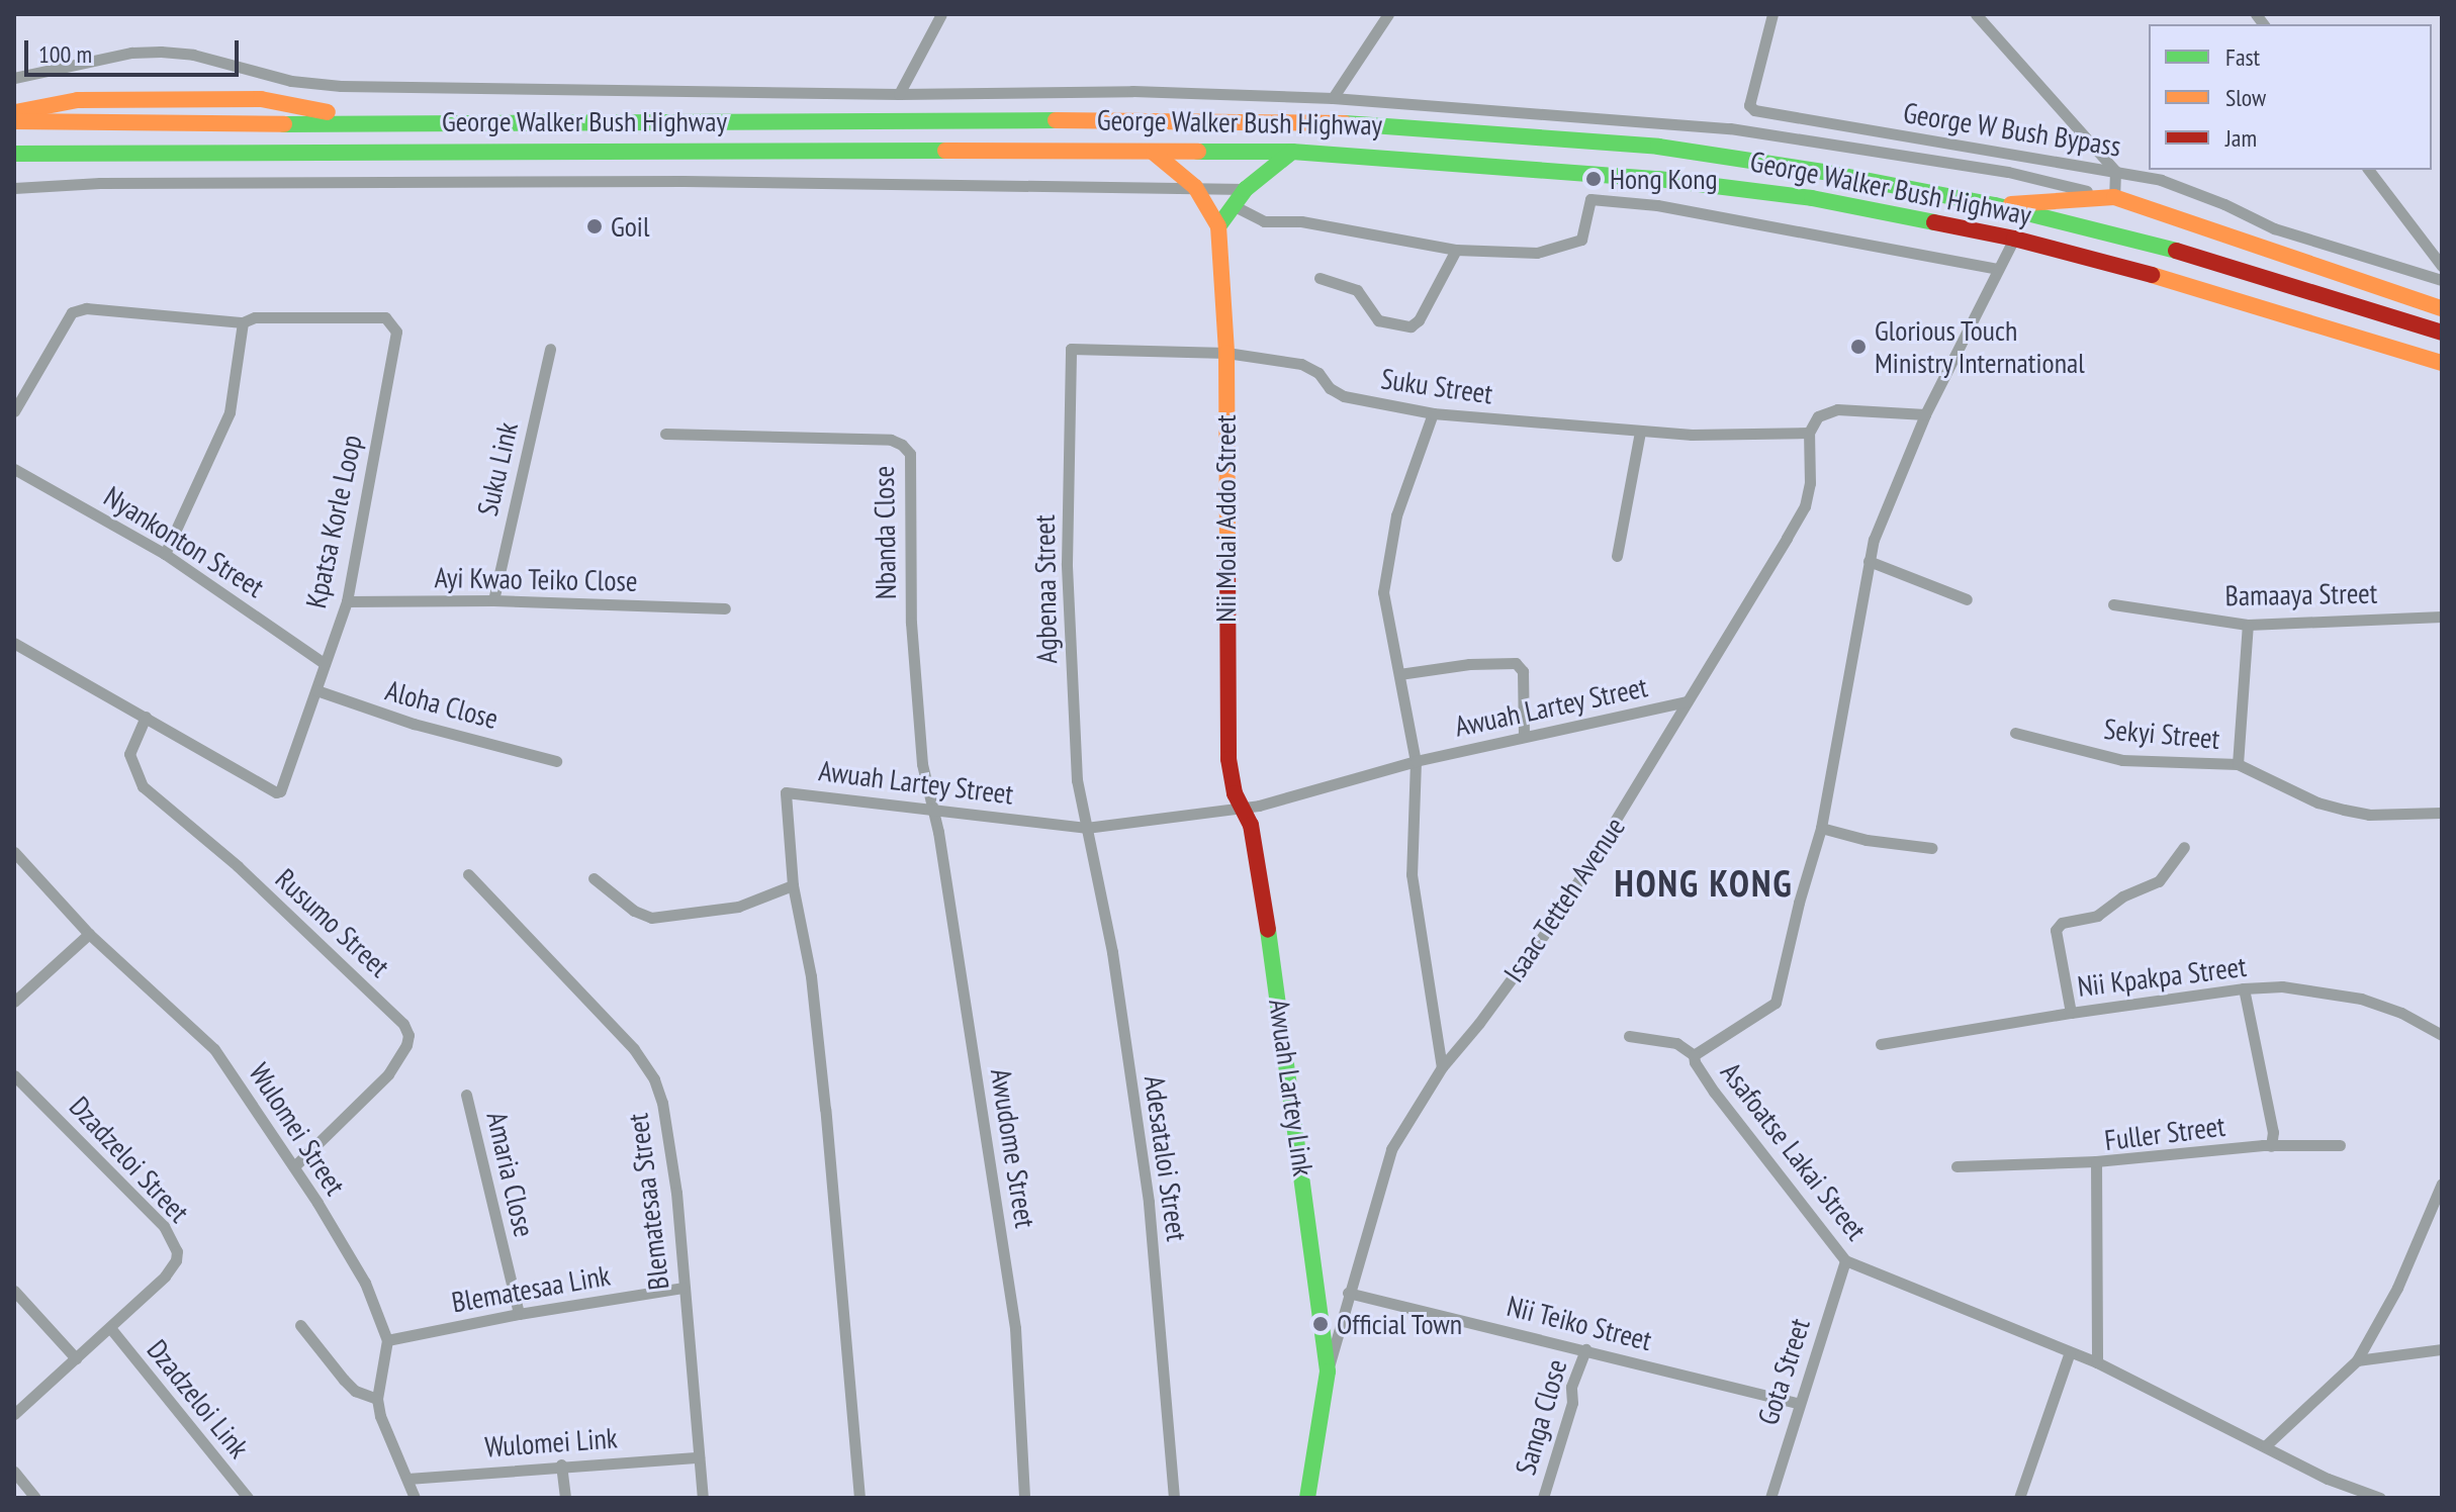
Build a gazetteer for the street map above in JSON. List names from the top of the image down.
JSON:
{
  "streets": {
    "main road": [
      "George Walker Bush Highway",
      "Nii Molai Addo Street",
      "Isaac Tetteh Avenue",
      "Awuah Lartey Link"
    ],
    "street": [
      "George W Bush Bypass",
      "Suku Street",
      "Suku Link",
      "Kpatsa Korle Loop",
      "Nbanda Close",
      "Nyankonton Street",
      "Ayi Kwao Teiko Close",
      "Agbenaa Street",
      "Bamaaya Street",
      "Aloha Close",
      "Awuah Lartey Street",
      "Sekyi Street",
      "Rusumo Street",
      "Nii Kpakpa Street",
      "Wulomei Street",
      "Fuller Street",
      "Awudome Street",
      "Asafoatse Lakai Street",
      "Adesataloi Street",
      "Dzadzeloi Street",
      "Amaria Close",
      "Blematesaa Street",
      "Blematesaa Link",
      "Nii Teiko Street",
      "Gota Street",
      "Dzadzeloi Link",
      "Sanga Close",
      "Wulomei Link"
    ]
  },
  "crossings": [
    ["George Walker Bush Highway", "Nii Molai Addo Street"],
    ["George Walker Bush Highway", "Asafoatse Lakai Street"],
    ["Suku Street", "Nii Molai Addo Street"],
    ["Suku Street", "Agbenaa Street"],
    ["Suku Street", "Isaac Tetteh Avenue"],
    ["Suku Link", "Ayi Kwao Teiko Close"],
    ["Nii Molai Addo Street", "Awuah Lartey Street"],
    ["Nii Molai Addo Street", "Awuah Lartey Link"],
    ["Kpatsa Korle Loop", "Nyankonton Street"],
    ["Kpatsa Korle Loop", "Ayi Kwao Teiko Close"],
    ["Kpatsa Korle Loop", "Aloha Close"],
    ["Kpatsa Korle Loop", "Rusumo Street"],
    ["Nbanda Close", "Awuah Lartey Street"],
    ["Nbanda Close", "Awudome Street"],
    ["Agbenaa Street", "Awuah Lartey Street"],
    ["Agbenaa Street", "Adesataloi Street"],
    ["Awuah Lartey Street", "Isaac Tetteh Avenue"],
    ["Awuah Lartey Street", "Awuah Lartey Link"],
    ["Awuah Lartey Street", "Awudome Street"],
    ["Awuah Lartey Street", "Adesataloi Street"],
    ["Isaac Tetteh Avenue", "Awuah Lartey Link"],
    ["Isaac Tetteh Avenue", "Nii Teiko Street"],
    ["Rusumo Street", "Wulomei Street"],
    ["Wulomei Street", "Blematesaa Link"],
    ["Fuller Street", "Asafoatse Lakai Street"],
    ["Asafoatse Lakai Street", "Gota Street"],
    ["Dzadzeloi Street", "Dzadzeloi Link"],
    ["Amaria Close", "Blematesaa Link"],
    ["Blematesaa Street", "Blematesaa Link"],
    ["Blematesaa Street", "Wulomei Link"],
    ["Nii Teiko Street", "Gota Street"],
    ["Nii Teiko Street", "Sanga Close"]
  ],
  "districts": ["HONG KONG"],
  "places": [
    "Hong Kong",
    "Goil",
    "Glorious Touch Ministry International",
    "Official Town"
  ],
  "legend": ["Fast", "Slow", "Jam"],
  "scale_bar": "100 m"
}
